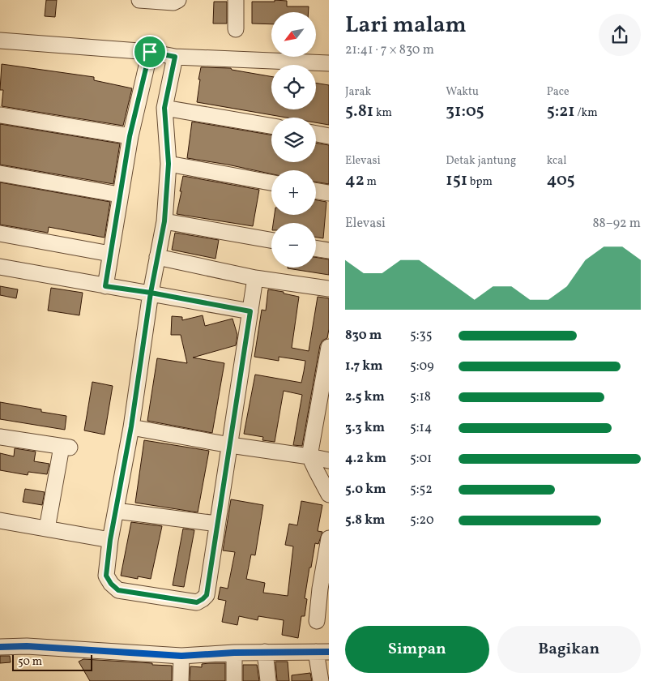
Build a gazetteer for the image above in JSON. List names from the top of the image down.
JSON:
{
  "scale_bar": "50 m",
  "north": "bottom left",
  "page": {
    "heading": ["Lari malam", "21:41 · 7 × 830 m"],
    "map_buttons": ["+", "−"],
    "stats": [
      ["Jarak", "5.81 km"],
      ["Waktu", "31:05"],
      ["Pace", "5:21 /km"],
      ["Elevasi", "42 m"],
      ["Detak jantung", "151 bpm"],
      ["kcal", "405"]
    ],
    "chart": ["Elevasi", "88–92 m"],
    "list": [
      {
        "name": "830 m",
        "note": "5:35"
      },
      {
        "name": "1.7 km",
        "note": "5:09"
      },
      {
        "name": "2.5 km",
        "note": "5:18"
      },
      {
        "name": "3.3 km",
        "note": "5:14"
      },
      {
        "name": "4.2 km",
        "note": "5:01"
      },
      {
        "name": "5.0 km",
        "note": "5:52"
      },
      {
        "name": "5.8 km",
        "note": "5:20"
      }
    ],
    "buttons": ["Simpan", "Bagikan"],
    "scale": "50 m"
  }
}
